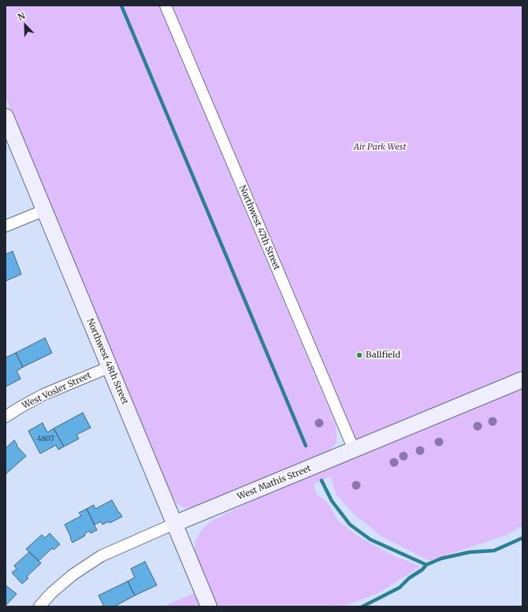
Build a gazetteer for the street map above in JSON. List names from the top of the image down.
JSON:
{
  "streets": {
    "main road": ["Northwest 48th Street", "West Mathis Street"],
    "street": ["Northwest 47th Street", "West Vosler Street"]
  },
  "crossings": [
    ["Northwest 47th Street", "West Mathis Street"],
    ["Northwest 48th Street", "West Vosler Street"],
    ["Northwest 48th Street", "West Mathis Street"]
  ],
  "parks": ["Air Park West"],
  "places": ["Ballfield"],
  "house_numbers": ["4807"],
  "north": "top left"
}
